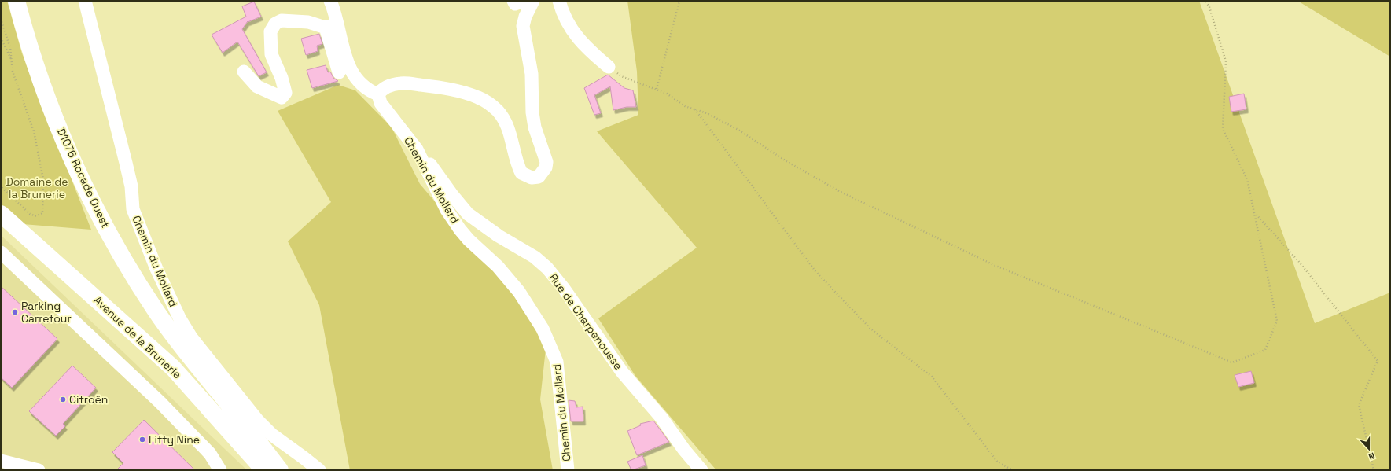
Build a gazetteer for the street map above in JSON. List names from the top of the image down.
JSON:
{
  "streets": {
    "main road": ["D1076 Rocade Ouest", "Avenue de la Brunerie"],
    "street": ["Chemin du Mollard", "Rue de Charpenousse"]
  },
  "crossings": [
    ["Chemin du Mollard", "Rue de Charpenousse"]
  ],
  "parks": ["Domaine de la Brunerie"],
  "places": ["Parking Carrefour", "Citroën", "Fifty Nine"],
  "north": "bottom"
}
